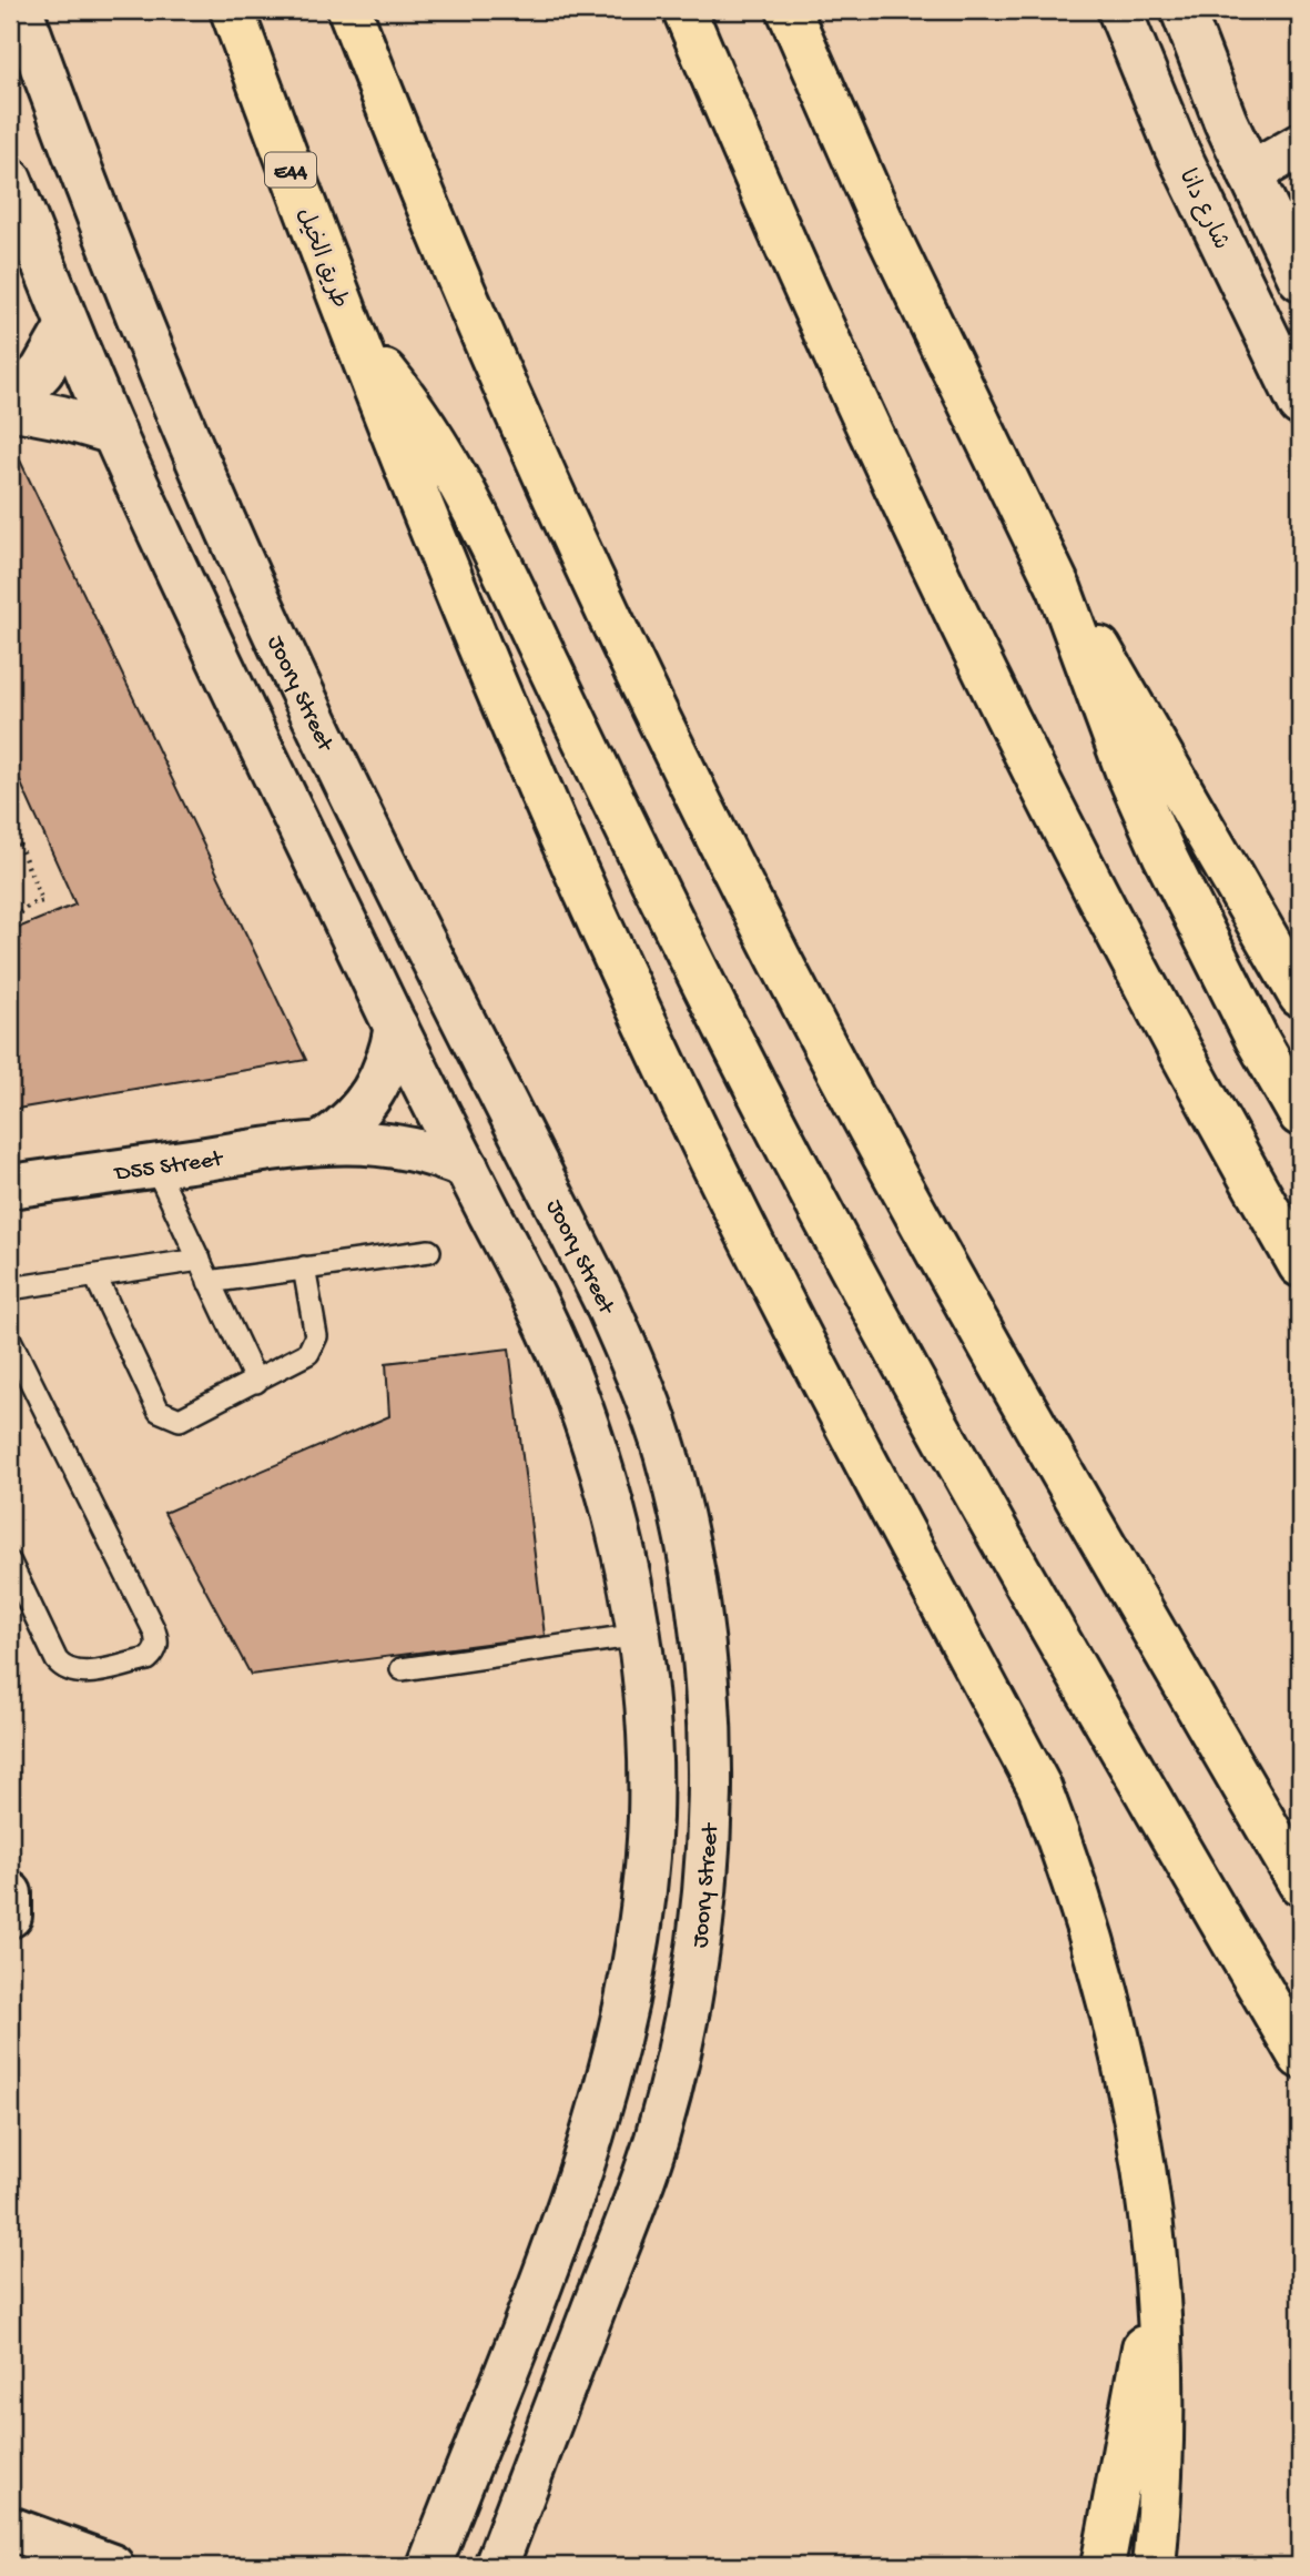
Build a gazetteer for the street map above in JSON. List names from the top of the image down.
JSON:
{
  "streets": {
    "highway": ["E44", "طريق الخيل"],
    "street": ["شارع دانا", "Joory Street", "D55 Street"]
  }
}
